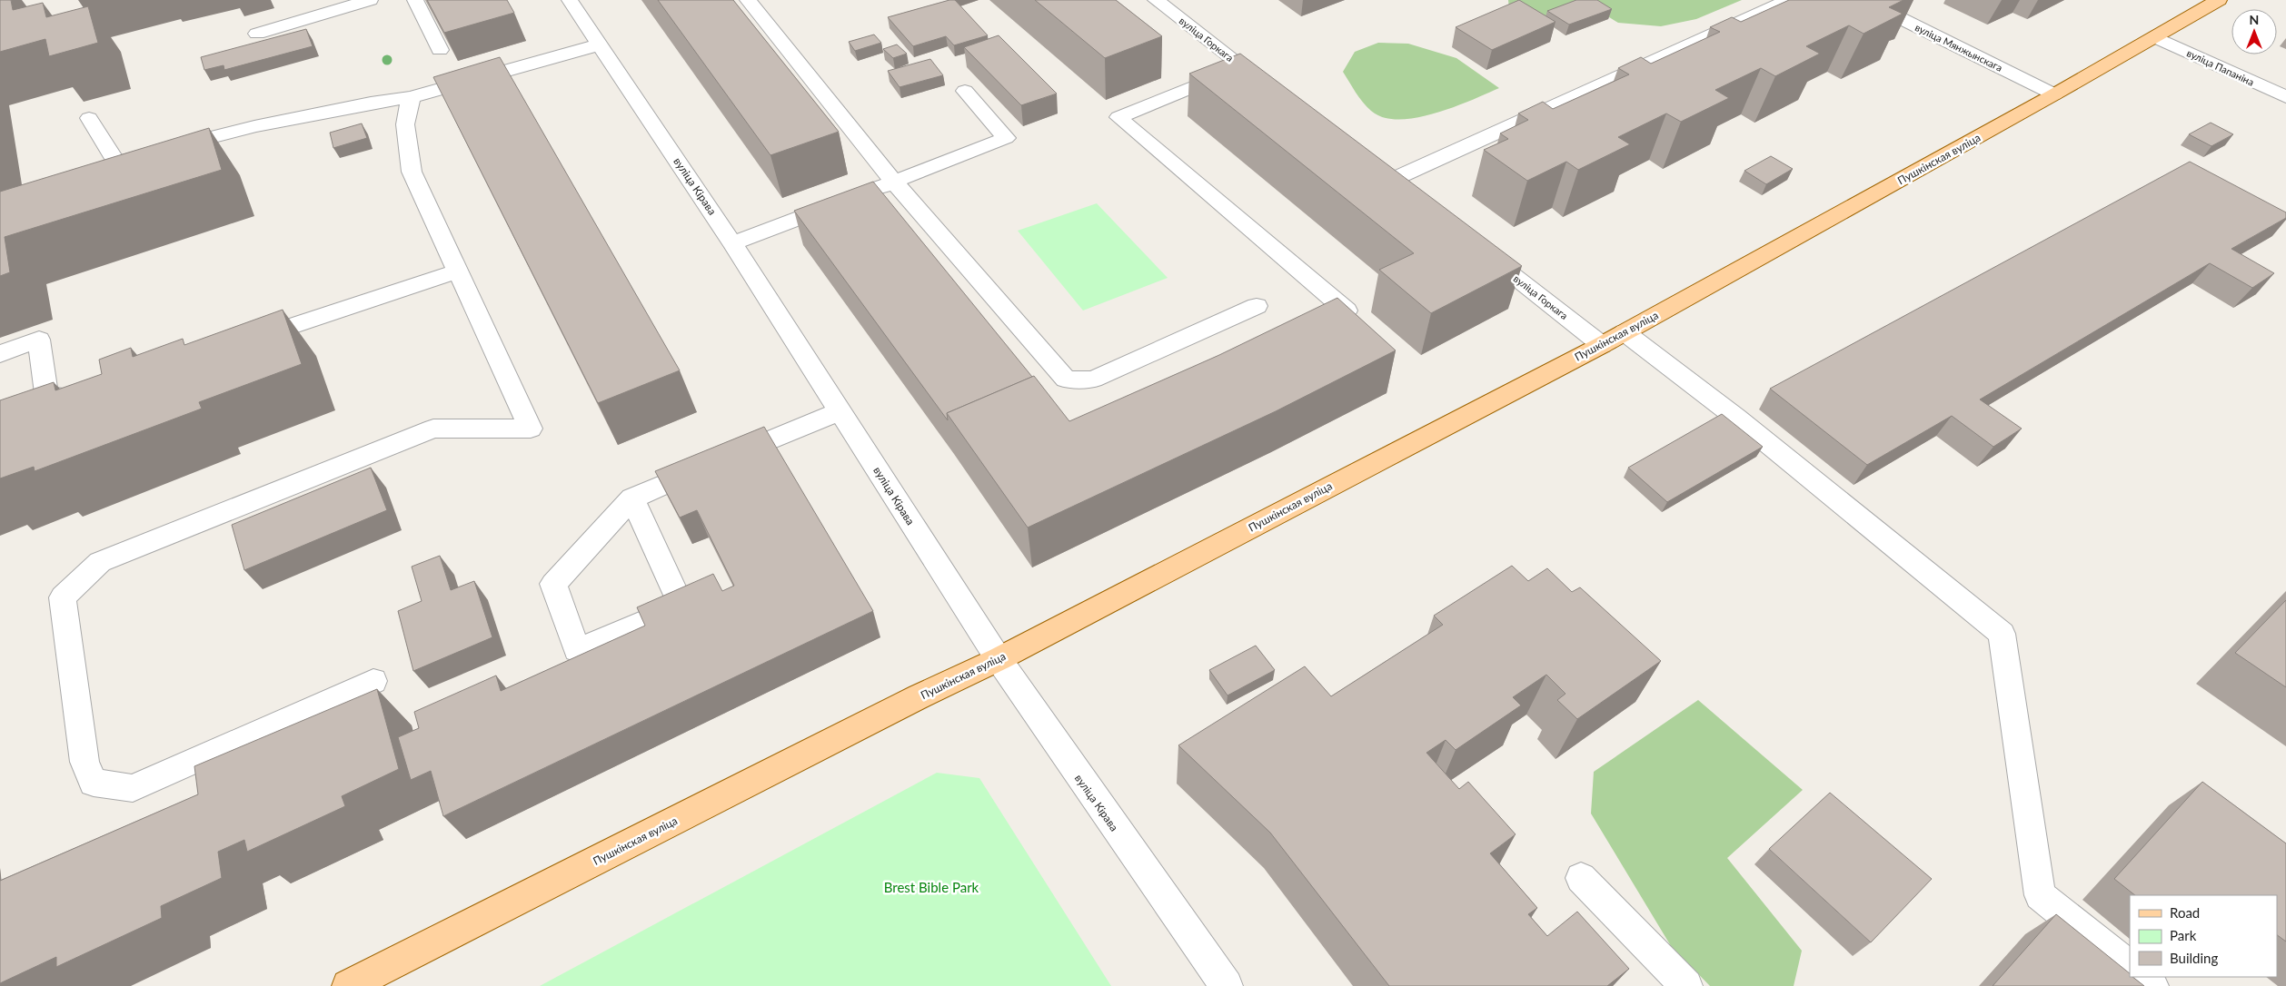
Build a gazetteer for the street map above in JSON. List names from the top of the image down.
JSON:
{
  "streets": {
    "main road": ["Пушкінская вуліца"],
    "street": [
      "вуліца Горкага",
      "вуліца Мянжынскага",
      "вуліца Папаніна",
      "вуліца Кірава"
    ]
  },
  "crossings": [
    ["вуліца Горкага", "Пушкінская вуліца"],
    ["вуліца Мянжынскага", "Пушкінская вуліца"],
    ["вуліца Папаніна", "Пушкінская вуліца"],
    ["Пушкінская вуліца", "вуліца Кірава"]
  ],
  "parks": ["Brest Bible Park"],
  "legend": ["Road", "Park", "Building"],
  "north": "top"
}
